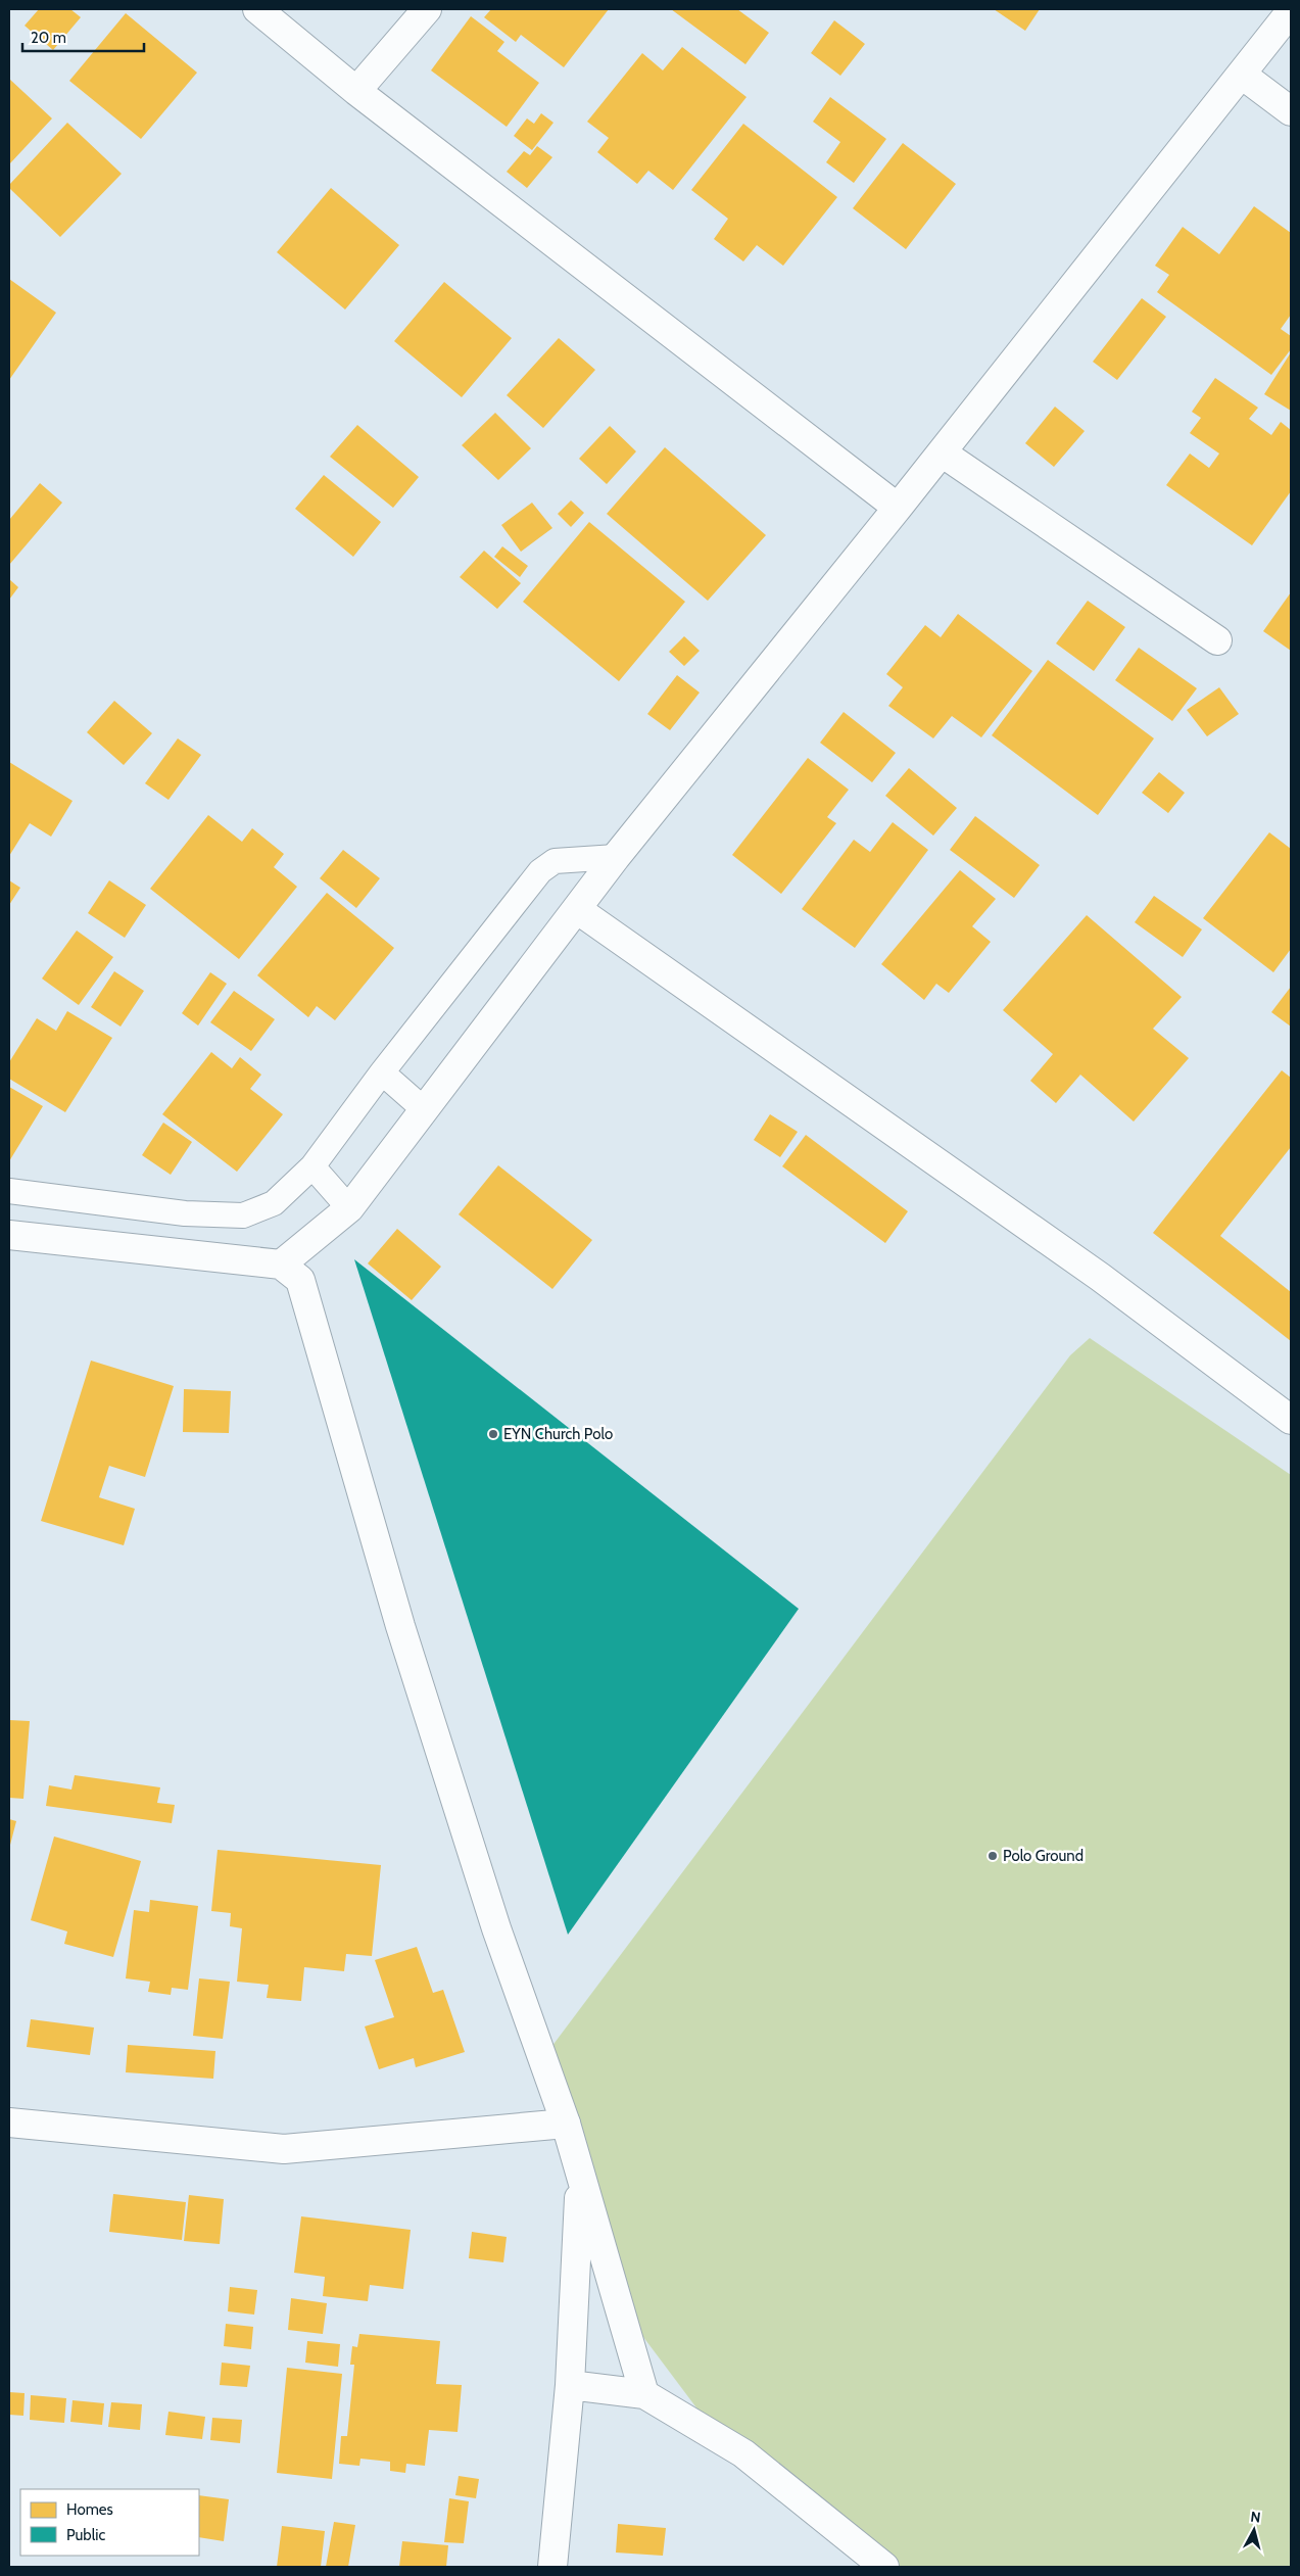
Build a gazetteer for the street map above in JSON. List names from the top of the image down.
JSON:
{
  "places": ["EYN Church Polo", "Polo Ground"],
  "legend": ["Homes", "Public"],
  "scale_bar": "20 m",
  "north": "top"
}
